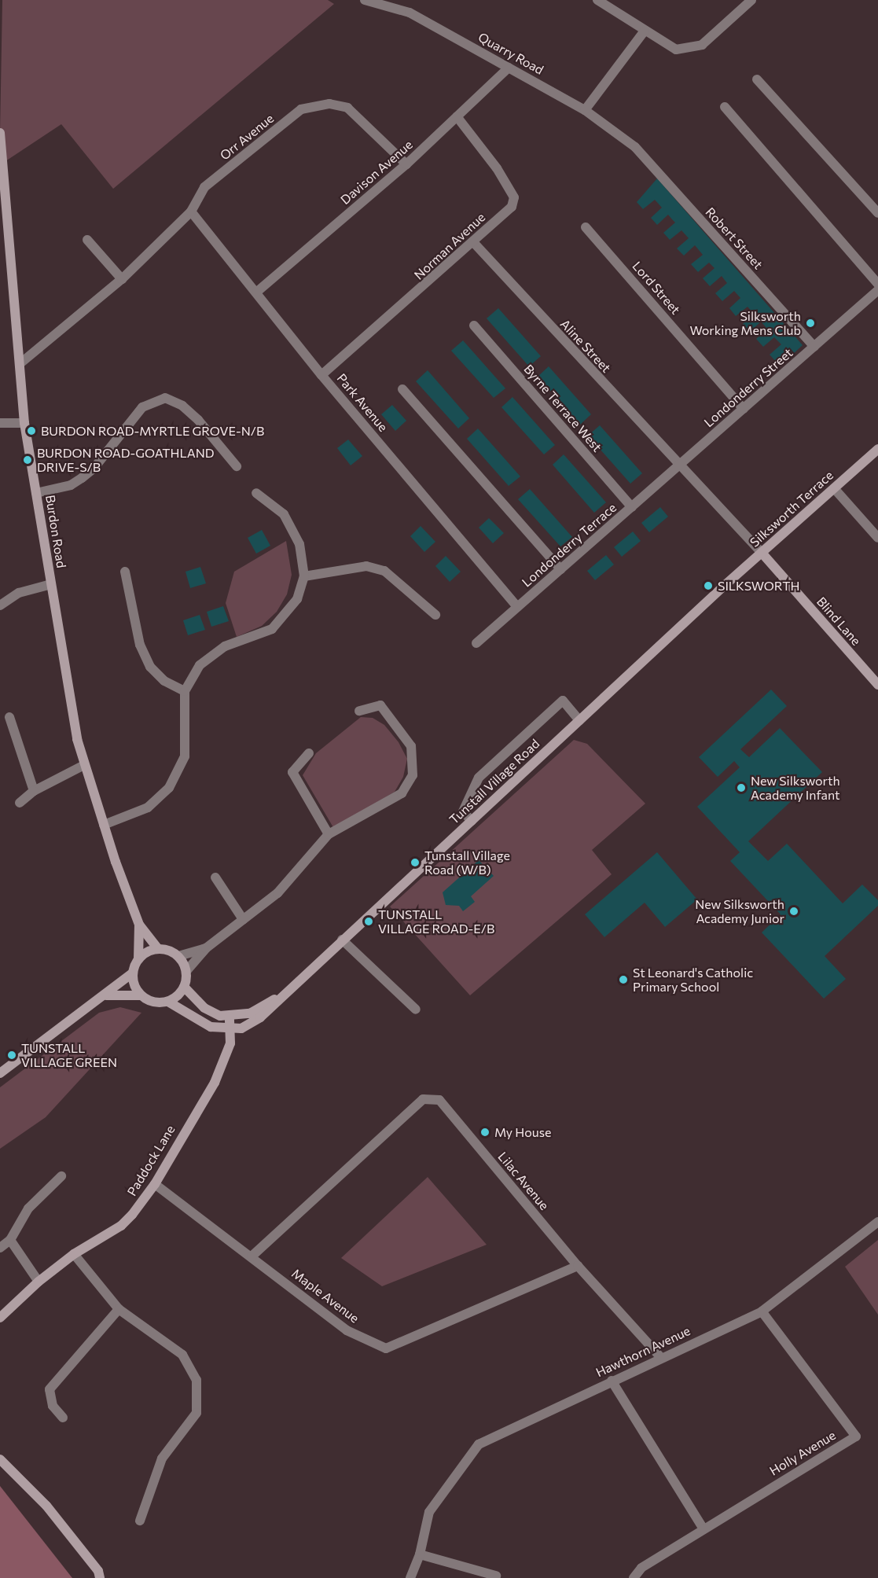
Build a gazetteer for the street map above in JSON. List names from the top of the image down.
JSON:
{
  "streets": {
    "street": [
      "Quarry Road",
      "Orr Avenue",
      "Davison Avenue",
      "Robert Street",
      "Norman Avenue",
      "Lord Street",
      "Aline Street",
      "Londonderry Street",
      "Park Avenue",
      "Byrne Terrace West",
      "Silksworth Terrace",
      "Burdon Road",
      "Londonderry Terrace",
      "Blind Lane",
      "Tunstall Village Road",
      "Paddock Lane",
      "Lilac Avenue",
      "Maple Avenue",
      "Hawthorn Avenue",
      "Holly Avenue"
    ]
  },
  "crossings": [
    ["Quarry Road", "Davison Avenue"],
    ["Quarry Road", "Robert Street"],
    ["Orr Avenue", "Davison Avenue"],
    ["Orr Avenue", "Park Avenue"],
    ["Orr Avenue", "Burdon Road"],
    ["Davison Avenue", "Norman Avenue"],
    ["Davison Avenue", "Park Avenue"],
    ["Robert Street", "Londonderry Street"],
    ["Norman Avenue", "Aline Street"],
    ["Norman Avenue", "Park Avenue"],
    ["Lord Street", "Londonderry Street"],
    ["Aline Street", "Londonderry Street"],
    ["Aline Street", "Silksworth Terrace"],
    ["Aline Street", "Londonderry Terrace"],
    ["Aline Street", "Blind Lane"],
    ["Londonderry Street", "Londonderry Terrace"],
    ["Park Avenue", "Londonderry Terrace"],
    ["Byrne Terrace West", "Londonderry Terrace"],
    ["Silksworth Terrace", "Blind Lane"],
    ["Silksworth Terrace", "Tunstall Village Road"],
    ["Burdon Road", "Tunstall Village Road"],
    ["Tunstall Village Road", "Paddock Lane"],
    ["Paddock Lane", "Maple Avenue"],
    ["Lilac Avenue", "Maple Avenue"],
    ["Lilac Avenue", "Hawthorn Avenue"],
    ["Hawthorn Avenue", "Holly Avenue"]
  ],
  "places": [
    "Silksworth Working Mens Club",
    "BURDON ROAD-MYRTLE GROVE-N/B",
    "BURDON ROAD-GOATHLAND DRIVE-S/B",
    "SILKSWORTH",
    "New Silksworth Academy Infant",
    "Tunstall Village Road (W/B)",
    "New Silksworth Academy Junior",
    "TUNSTALL VILLAGE ROAD-E/B",
    "St Leonard's Catholic Primary School",
    "TUNSTALL VILLAGE GREEN",
    "My House"
  ]
}
